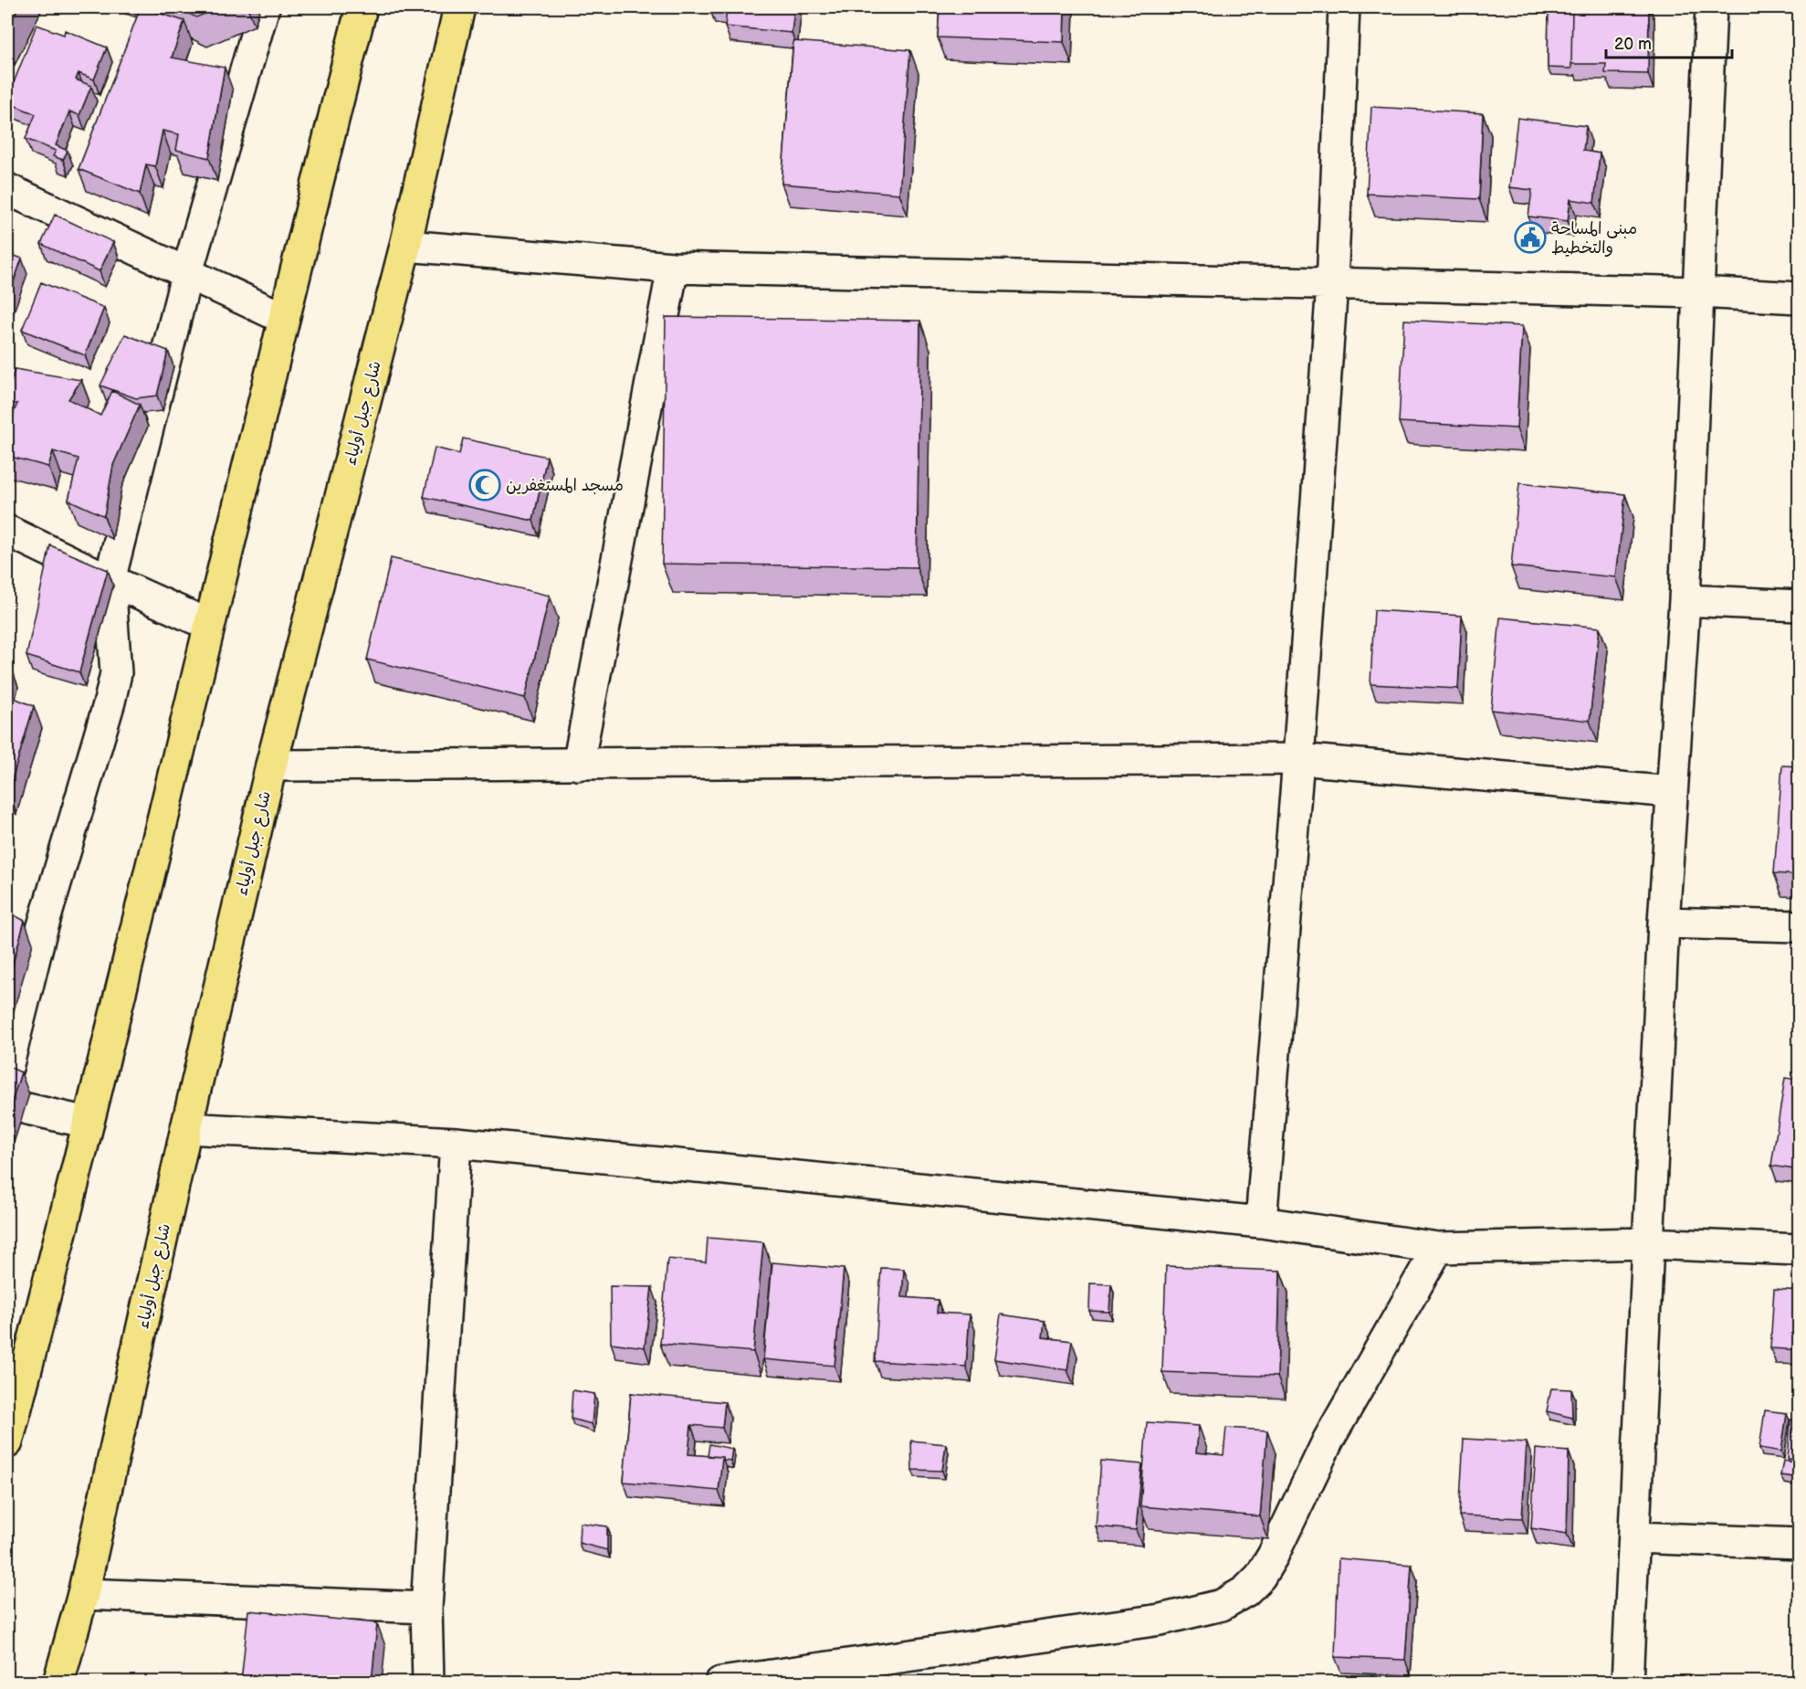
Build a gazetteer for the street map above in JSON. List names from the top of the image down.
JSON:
{
  "streets": {
    "main road": ["شارع جبل أولياء"]
  },
  "places": {
    "public building": ["مبنى المساحة والتخطيط"],
    "mosque": ["مسجد المستغفرين"]
  },
  "scale_bar": "20 m"
}
